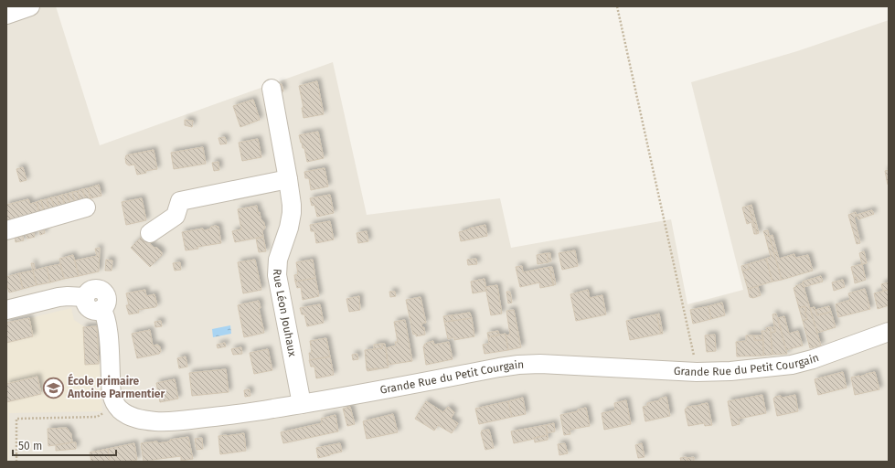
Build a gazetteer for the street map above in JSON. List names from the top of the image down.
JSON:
{
  "streets": {
    "street": ["Rue Léon Jouhaux", "Grande Rue du Petit Courgain"]
  },
  "crossings": [
    ["Rue Léon Jouhaux", "Grande Rue du Petit Courgain"]
  ],
  "places": {
    "school or university": ["École primaire Antoine Parmentier"]
  },
  "scale_bar": "50 m"
}
